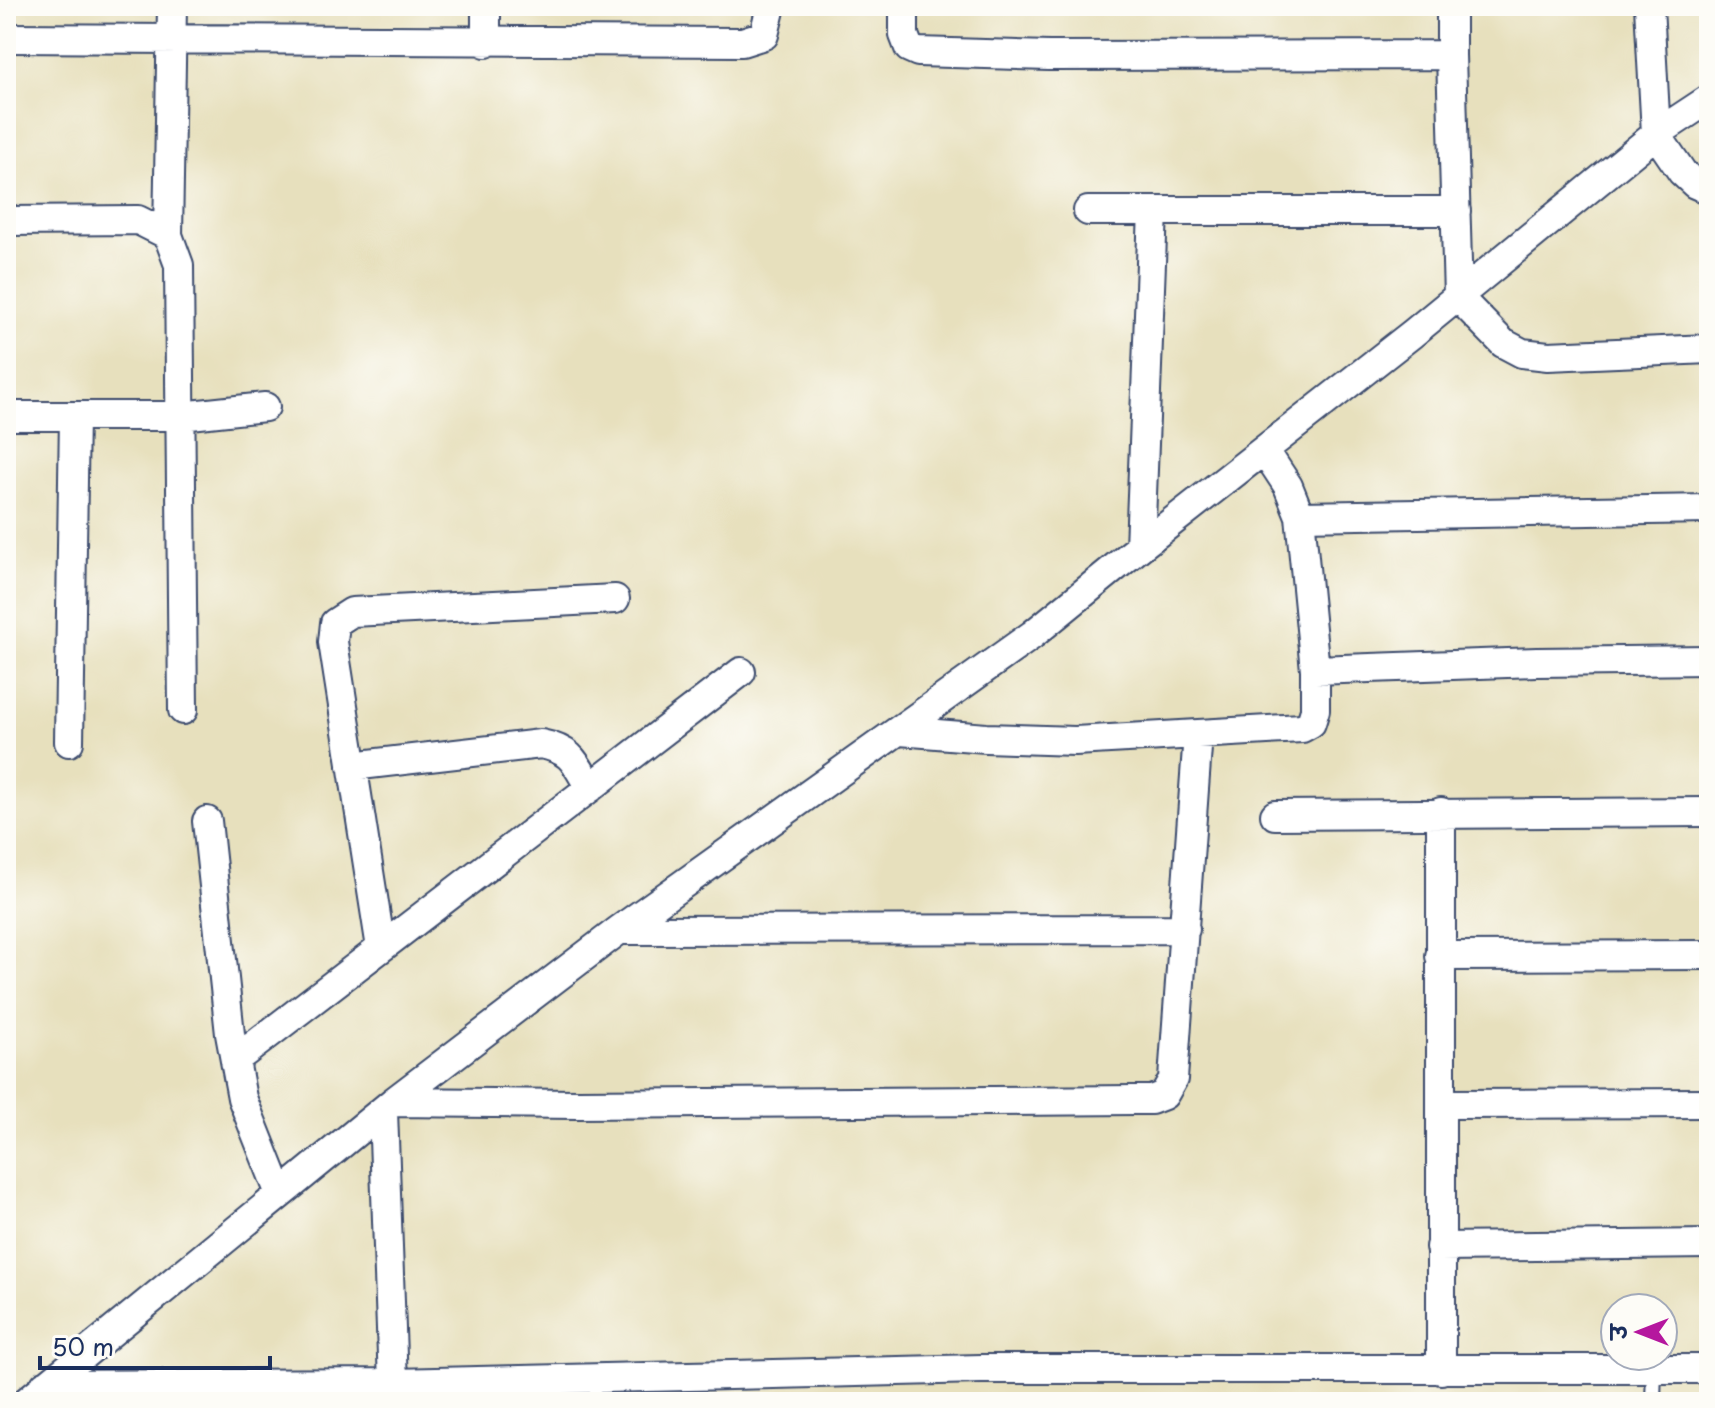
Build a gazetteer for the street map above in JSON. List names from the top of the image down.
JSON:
{
  "scale_bar": "50 m",
  "north": "left"
}
